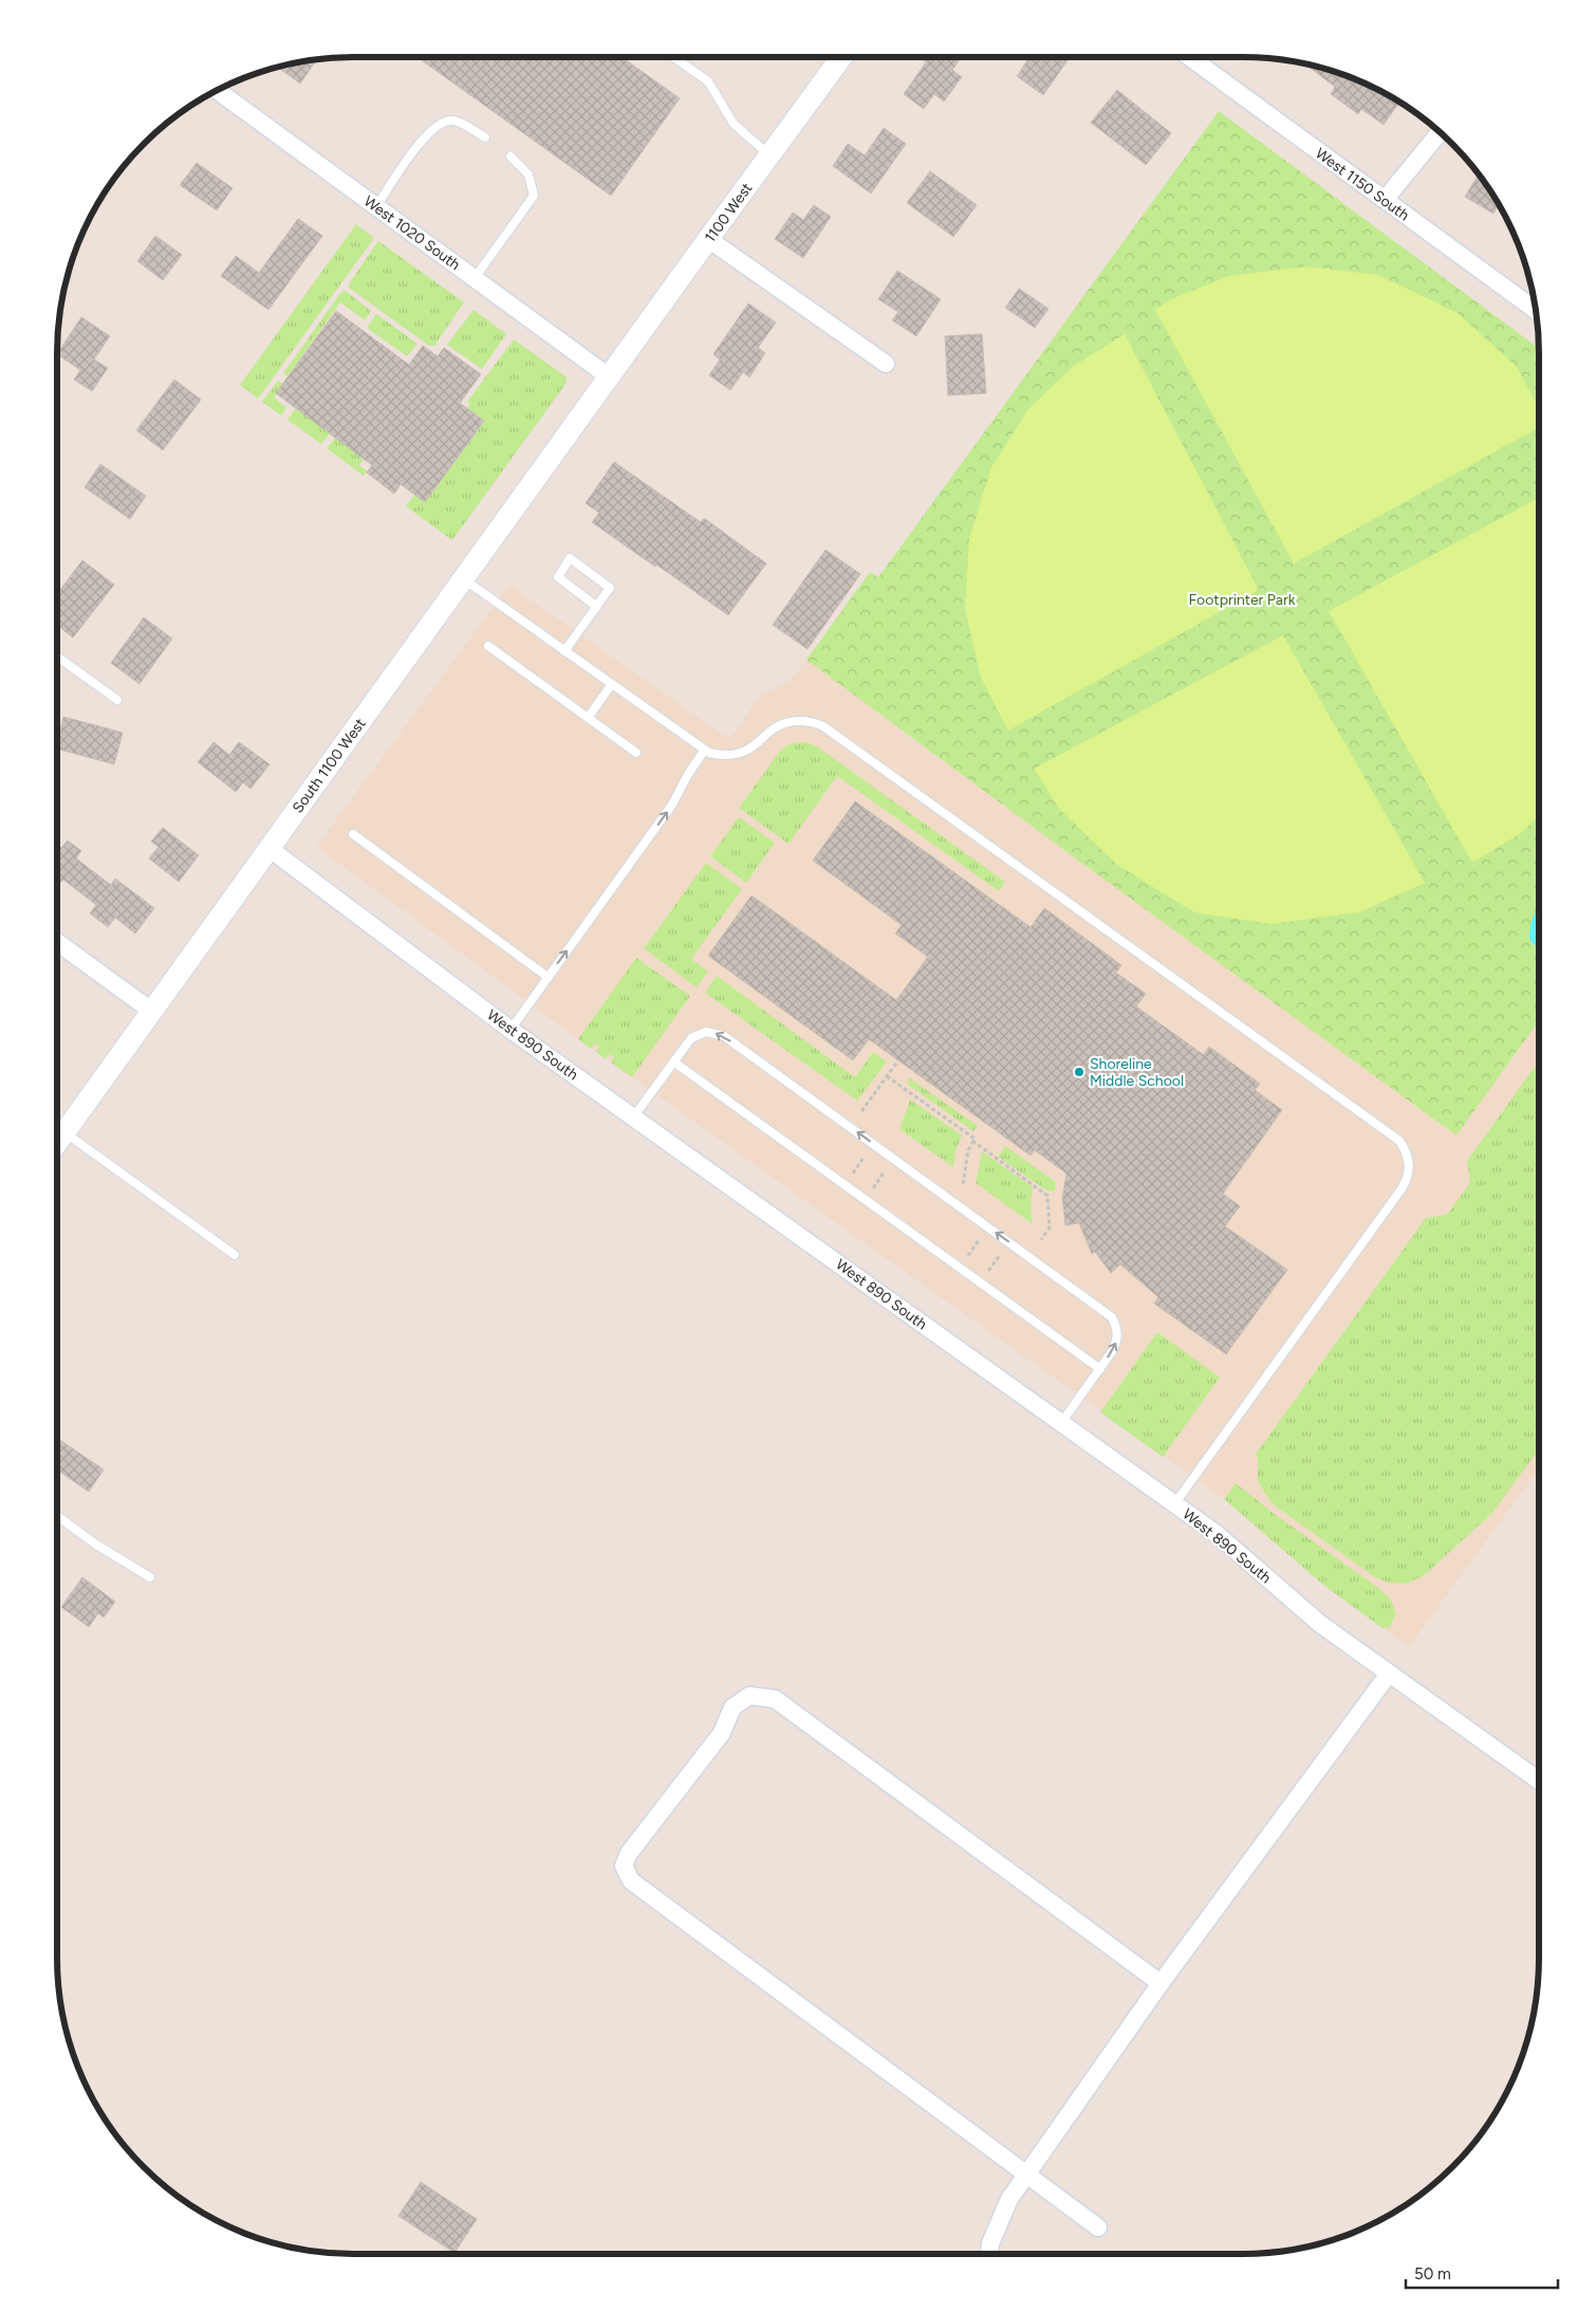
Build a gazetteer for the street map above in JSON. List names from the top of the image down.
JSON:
{
  "streets": {
    "street": [
      "West 1150 South",
      "1100 West",
      "West 1020 South",
      "South 1100 West",
      "West 890 South"
    ]
  },
  "crossings": [
    ["1100 West", "West 1020 South"],
    ["1100 West", "South 1100 West"],
    ["West 1020 South", "South 1100 West"],
    ["South 1100 West", "West 890 South"]
  ],
  "parks": ["Footprinter Park"],
  "places": ["Shoreline Middle School"],
  "scale_bar": "50 m"
}
